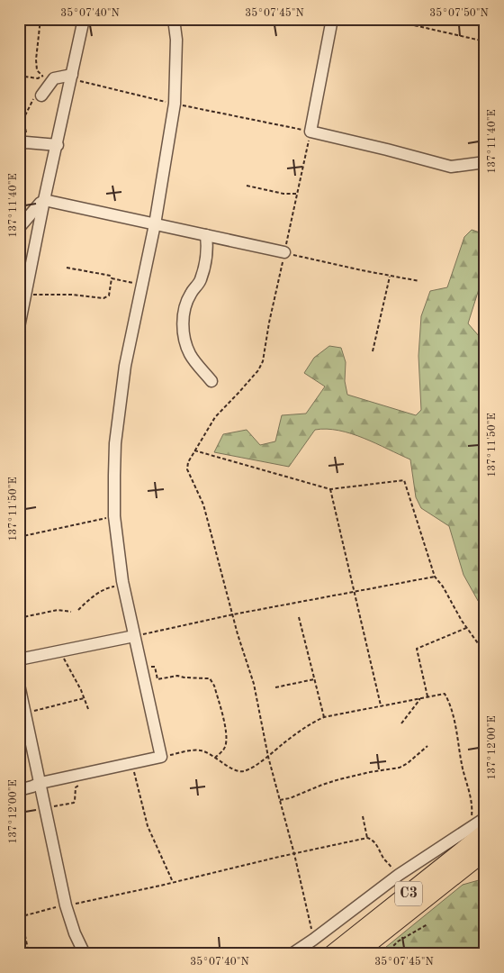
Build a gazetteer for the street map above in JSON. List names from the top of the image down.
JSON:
{
  "streets": {
    "highway": ["C3"]
  },
  "coordinates": [
    "35°07'40\"N",
    "35°07'45\"N",
    "35°07'50\"N",
    "137°11'40\"E",
    "137°11'50\"E",
    "137°12'00\"E"
  ]
}
